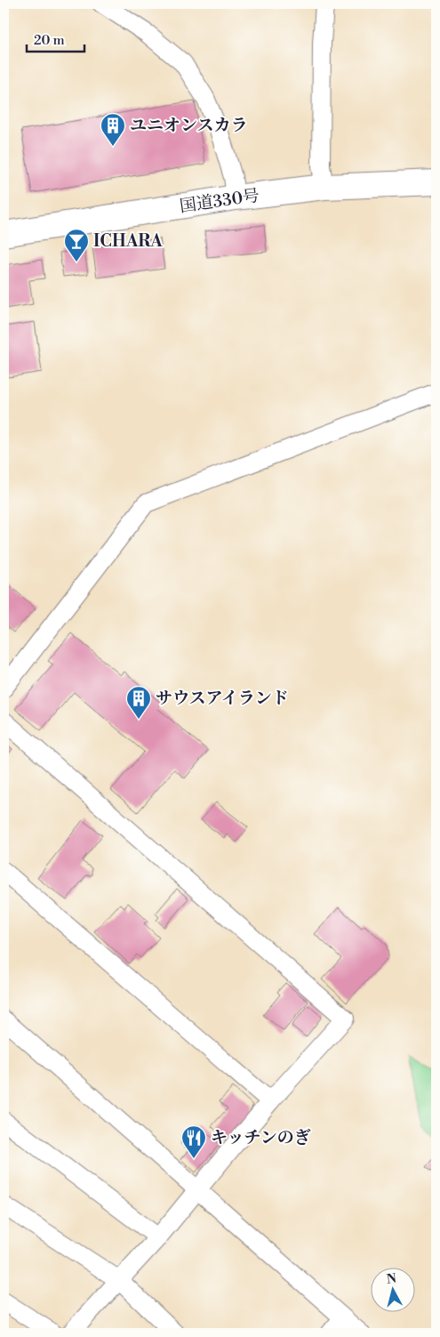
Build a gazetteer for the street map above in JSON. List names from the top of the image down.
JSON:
{
  "streets": {
    "highway": ["国道330号"]
  },
  "places": {
    "building": ["ユニオンスカラ", "サウスアイランド"],
    "bar": ["ICHARA"],
    "restaurant": ["キッチンのぎ"]
  },
  "scale_bar": "20 m",
  "north": "top"
}
